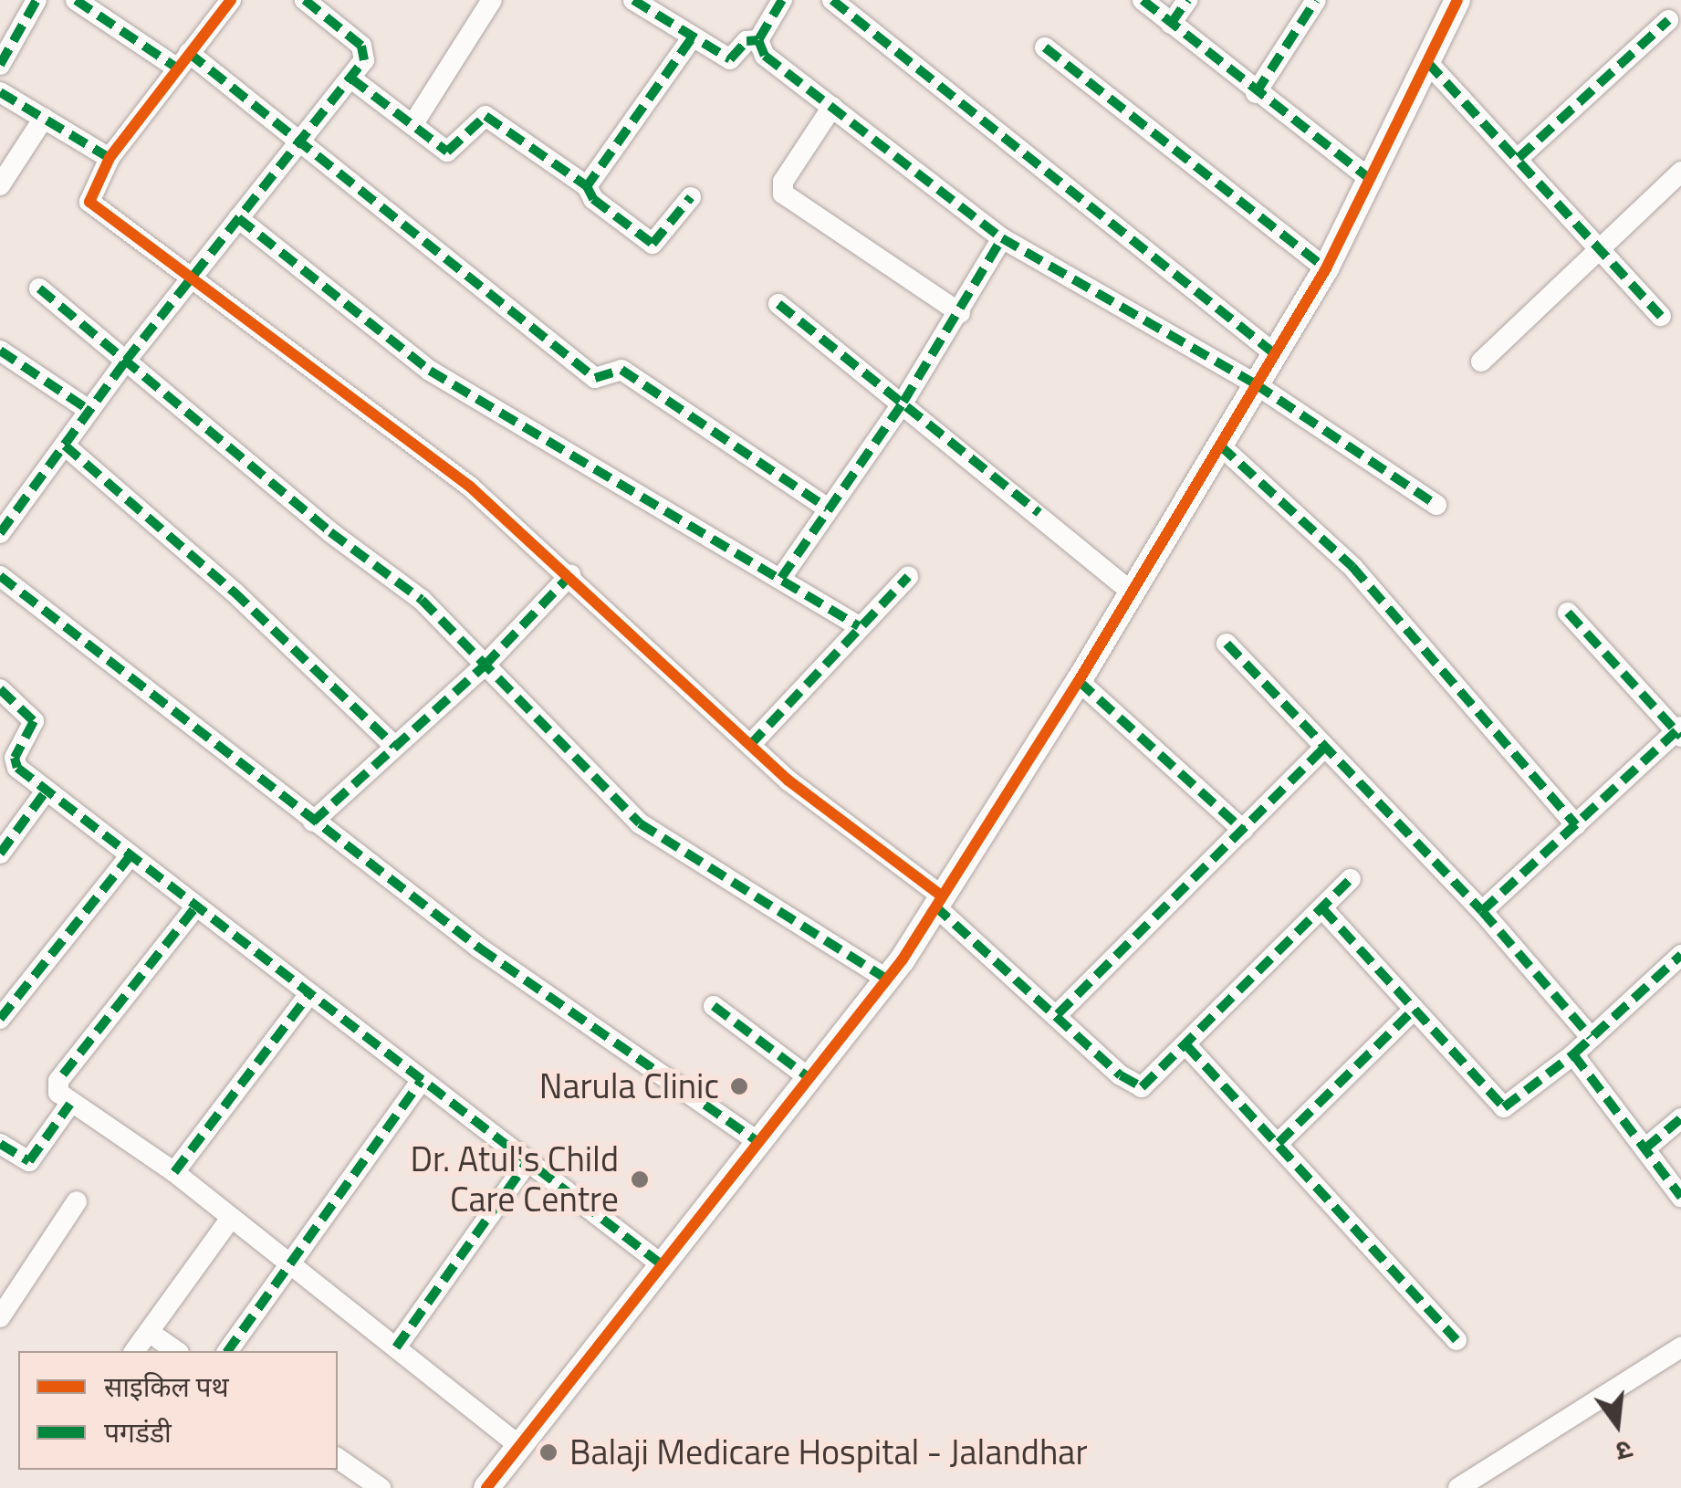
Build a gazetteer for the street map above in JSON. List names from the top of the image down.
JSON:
{
  "places": ["Narula Clinic", "Dr. Atul's Child Care Centre", "Balaji Medicare Hospital - Jalandhar"],
  "legend": ["साइकिल पथ", "पगडंडी"],
  "north": "bottom"
}
